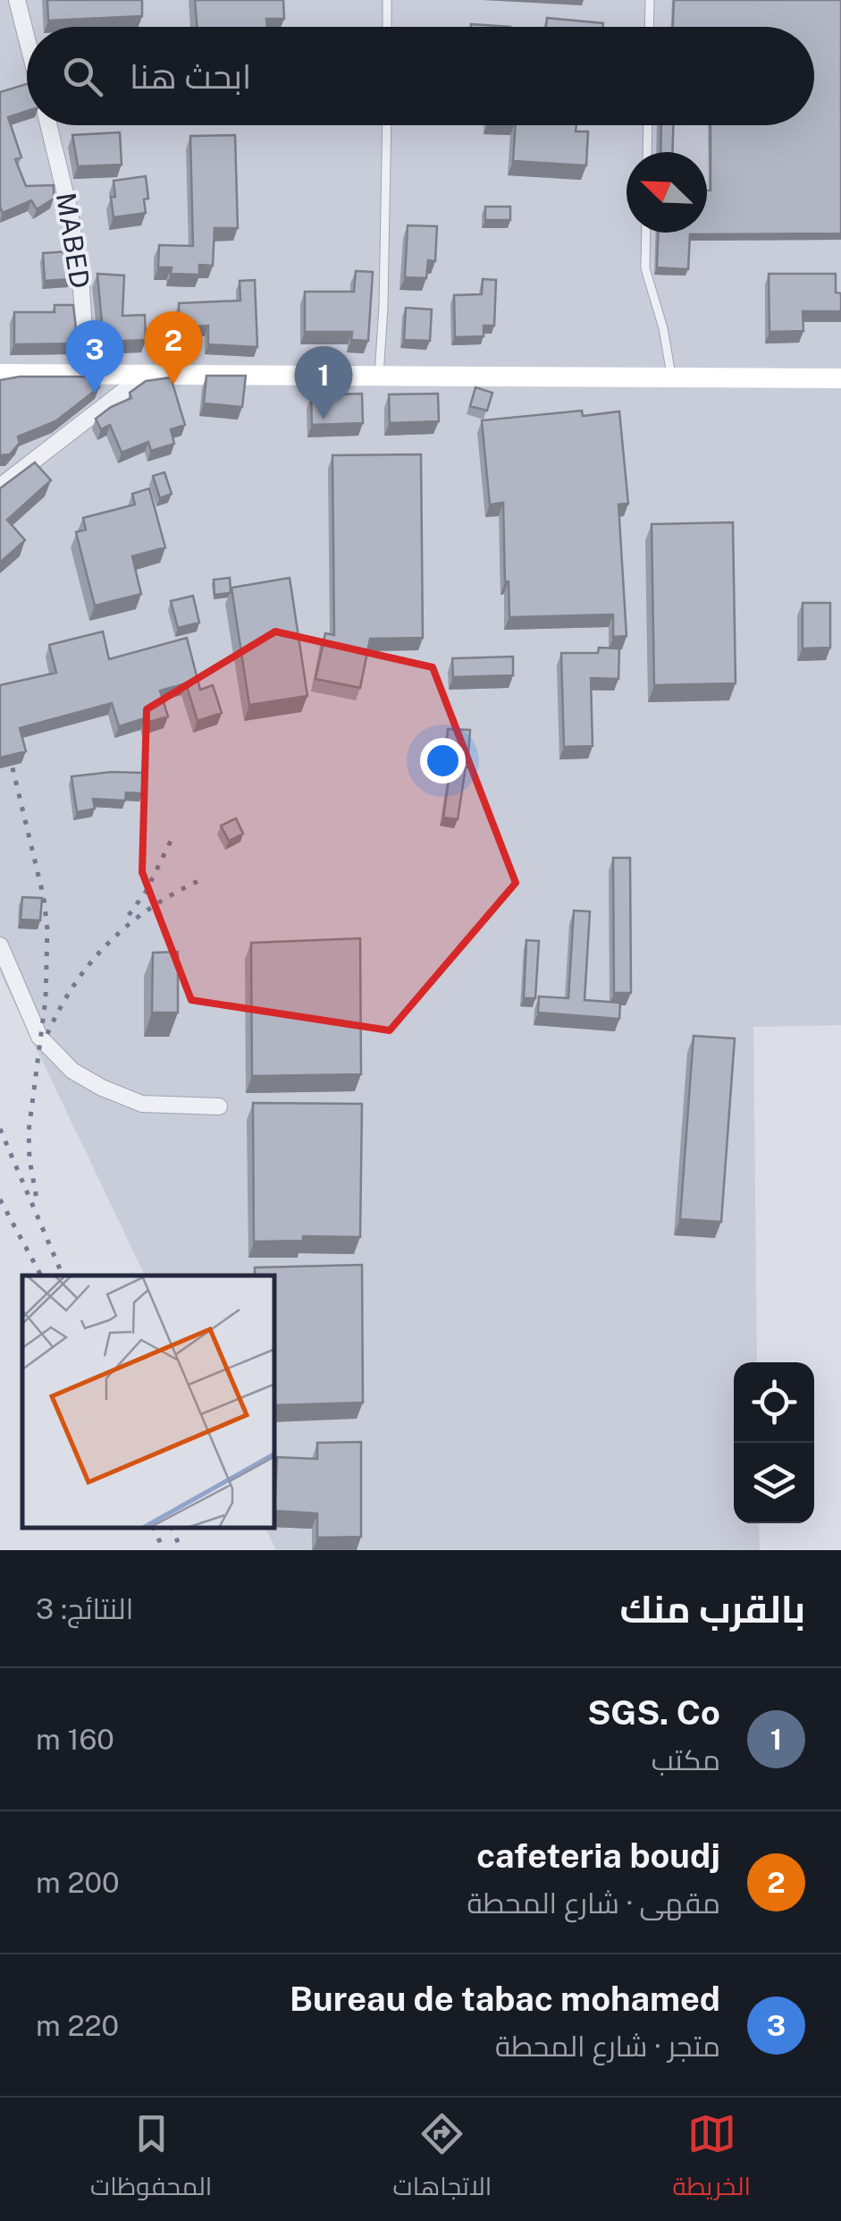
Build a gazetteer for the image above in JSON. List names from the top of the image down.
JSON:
{
  "streets": {
    "street": ["MABED"]
  },
  "north": "top left",
  "page": {
    "search": "ابحث هنا",
    "pins": ["2", "3", "1"],
    "heading": ["بالقرب منك", "النتائج: 3"],
    "list": [
      {
        "mark": "1",
        "name": "SGS. Co",
        "note": "مكتب",
        "value": "160 m"
      },
      {
        "mark": "2",
        "name": "cafeteria boudj",
        "note": "مقهى · شارع المحطة",
        "value": "200 m"
      },
      {
        "mark": "3",
        "name": "Bureau de tabac mohamed",
        "note": "متجر · شارع المحطة",
        "value": "220 m"
      }
    ],
    "nav": ["الخريطة", "الاتجاهات", "المحفوظات"]
  }
}
